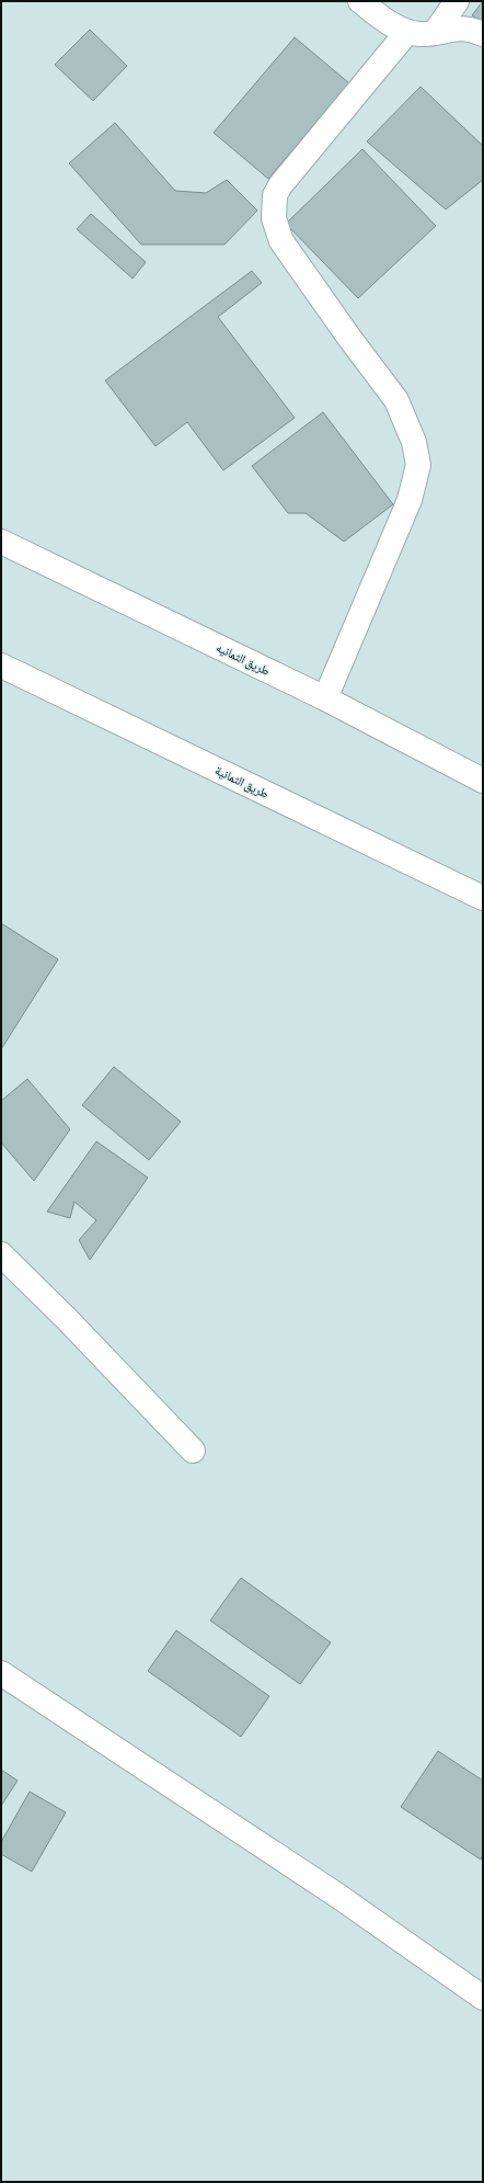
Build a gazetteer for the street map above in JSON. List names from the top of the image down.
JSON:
{
  "streets": {
    "street": ["طريق الثمانيه", "طريق الثمانية"]
  }
}
